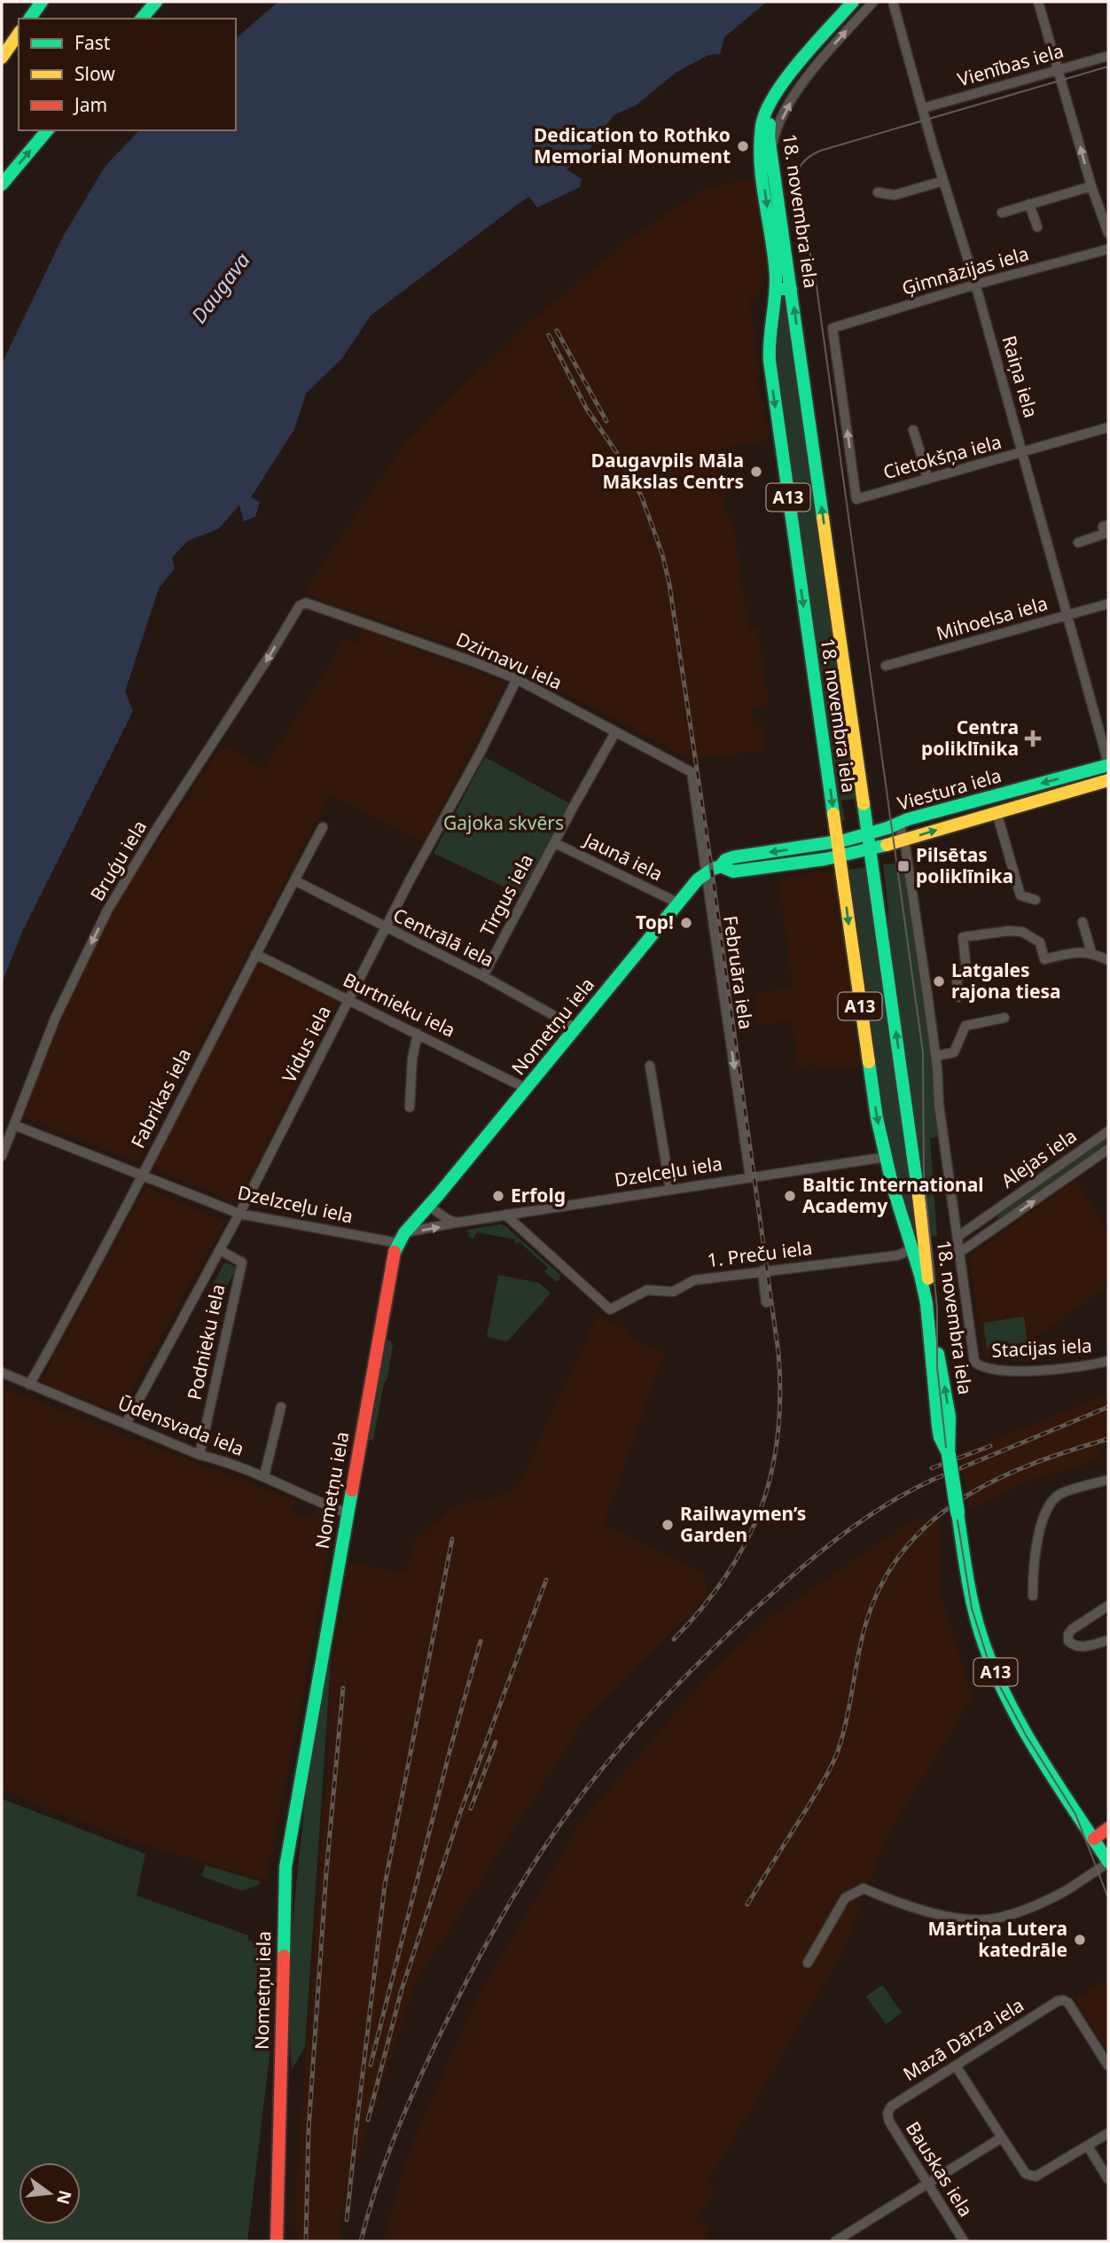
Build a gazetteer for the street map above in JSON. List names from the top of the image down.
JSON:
{
  "streets": {
    "main road": [
      "18. novembra iela",
      "A13",
      "Viestura iela",
      "Nometņu iela"
    ],
    "street": [
      "Vienības iela",
      "Ģimnāzijas iela",
      "Raiņa iela",
      "Cietokšņa iela",
      "Mihoelsa iela",
      "Dzirnavu iela",
      "Jaunā iela",
      "Bruģu iela",
      "Tirgus iela",
      "Centrālā iela",
      "Februāra iela",
      "Burtnieku iela",
      "Vidus iela",
      "Fabrikas iela",
      "Alejas iela",
      "Dzelceļu iela",
      "Dzelzceļu iela",
      "1. Preču iela",
      "Podnieku iela",
      "Stacijas iela",
      "Ūdensvada iela",
      "Mazā Dārza iela",
      "Bauskas iela"
    ]
  },
  "crossings": [
    ["Vienības iela", "Raiņa iela"],
    ["18. novembra iela", "A13"],
    ["18. novembra iela", "Viestura iela"],
    ["18. novembra iela", "Nometņu iela"],
    ["18. novembra iela", "Alejas iela"],
    ["18. novembra iela", "Dzelceļu iela"],
    ["18. novembra iela", "1. Preču iela"],
    ["18. novembra iela", "Stacijas iela"],
    ["Ģimnāzijas iela", "Raiņa iela"],
    ["Ģimnāzijas iela", "Cietokšņa iela"],
    ["Raiņa iela", "Cietokšņa iela"],
    ["Raiņa iela", "Mihoelsa iela"],
    ["Raiņa iela", "Viestura iela"],
    ["Dzirnavu iela", "Bruģu iela"],
    ["Dzirnavu iela", "Tirgus iela"],
    ["Dzirnavu iela", "Februāra iela"],
    ["Dzirnavu iela", "Vidus iela"],
    ["Viestura iela", "Nometņu iela"],
    ["Jaunā iela", "Tirgus iela"],
    ["Jaunā iela", "Nometņu iela"],
    ["Bruģu iela", "Dzelzceļu iela"],
    ["Tirgus iela", "Centrālā iela"],
    ["Centrālā iela", "Nometņu iela"],
    ["Centrālā iela", "Vidus iela"],
    ["Centrālā iela", "Fabrikas iela"],
    ["Februāra iela", "Nometņu iela"],
    ["Februāra iela", "Dzelceļu iela"],
    ["Burtnieku iela", "Nometņu iela"],
    ["Burtnieku iela", "Vidus iela"],
    ["Burtnieku iela", "Fabrikas iela"],
    ["Nometņu iela", "Dzelceļu iela"],
    ["Nometņu iela", "Dzelzceļu iela"],
    ["Nometņu iela", "Ūdensvada iela"],
    ["Vidus iela", "Dzelzceļu iela"],
    ["Vidus iela", "Podnieku iela"],
    ["Vidus iela", "Ūdensvada iela"],
    ["Fabrikas iela", "Dzelzceļu iela"],
    ["Fabrikas iela", "Ūdensvada iela"],
    ["Dzelceļu iela", "Dzelzceļu iela"],
    ["Dzelceļu iela", "1. Preču iela"],
    ["Podnieku iela", "Ūdensvada iela"],
    ["Mazā Dārza iela", "Bauskas iela"]
  ],
  "one_way": ["Bruģu iela", "Februāra iela"],
  "water": ["Daugava"],
  "parks": ["Gajoka skvērs"],
  "places": {
    "other": [
      "Dedication to Rothko Memorial Monument",
      "Daugavpils Māla Mākslas Centrs",
      "Top!",
      "Latgales rajona tiesa",
      "Erfolg",
      "Baltic International Academy",
      "Railwaymen’s Garden",
      "Mārtiņa Lutera katedrāle"
    ],
    "health": ["Centra poliklīnika"],
    "transit": ["Pilsētas poliklīnika"]
  },
  "legend": ["Fast", "Slow", "Jam"],
  "north": "right"
}
